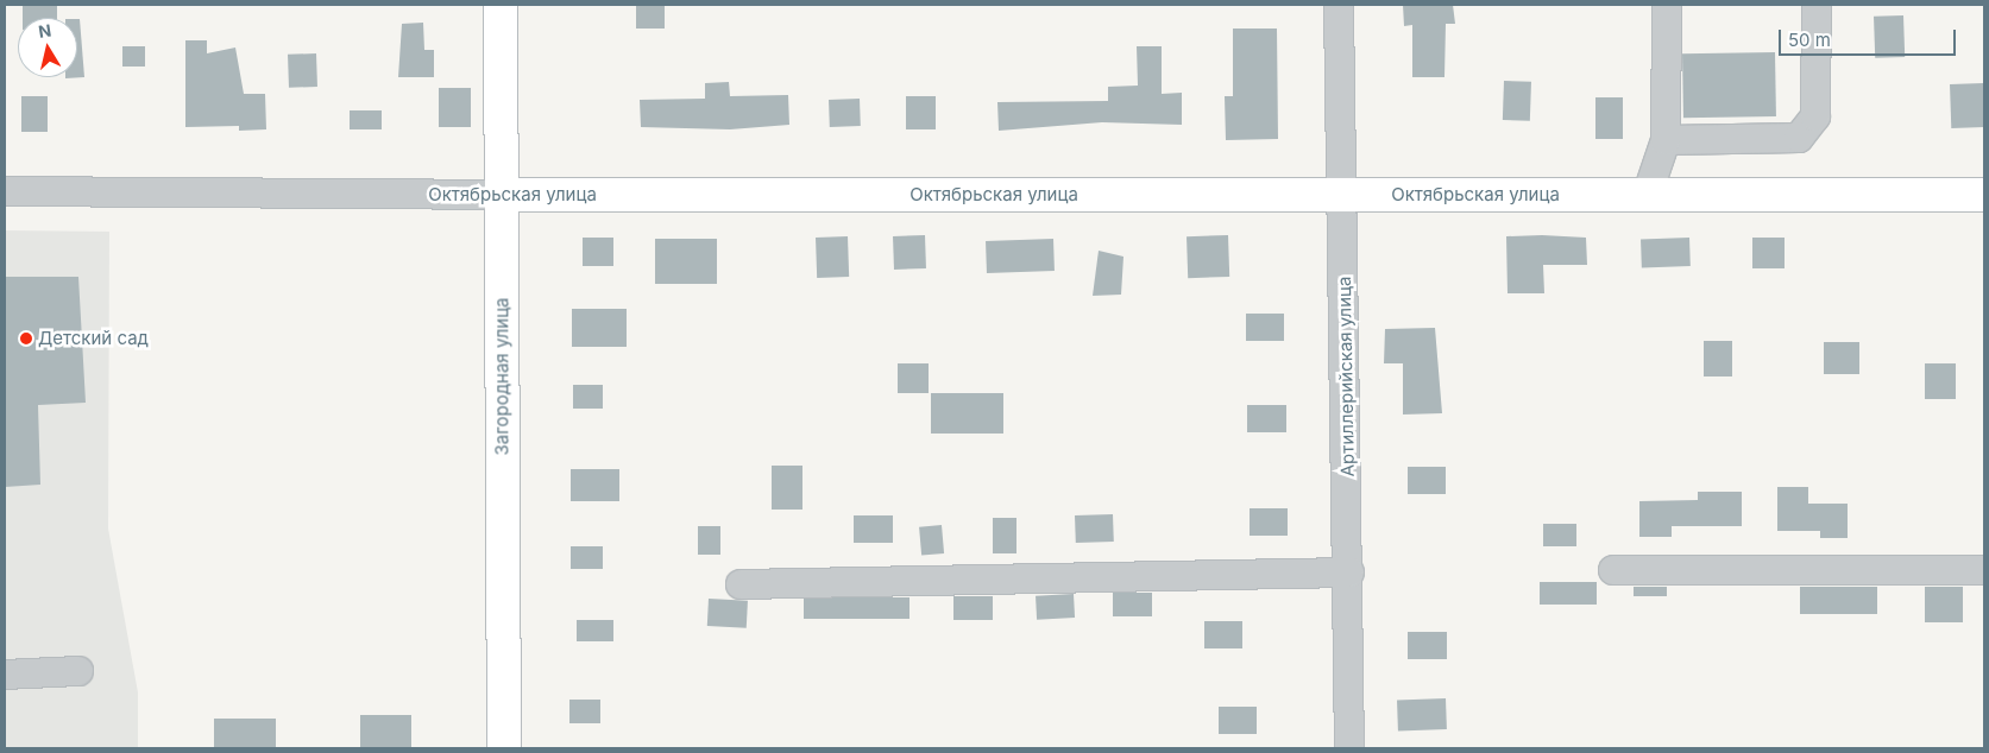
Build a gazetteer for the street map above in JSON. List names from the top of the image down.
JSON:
{
  "streets": {
    "main road": ["Октябрьская улица", "Загородная улица"],
    "street": ["Артиллерийская улица"]
  },
  "crossings": [
    ["Октябрьская улица", "Загородная улица"],
    ["Октябрьская улица", "Артиллерийская улица"]
  ],
  "places": ["Детский сад"],
  "scale_bar": "50 m",
  "north": "top"
}
